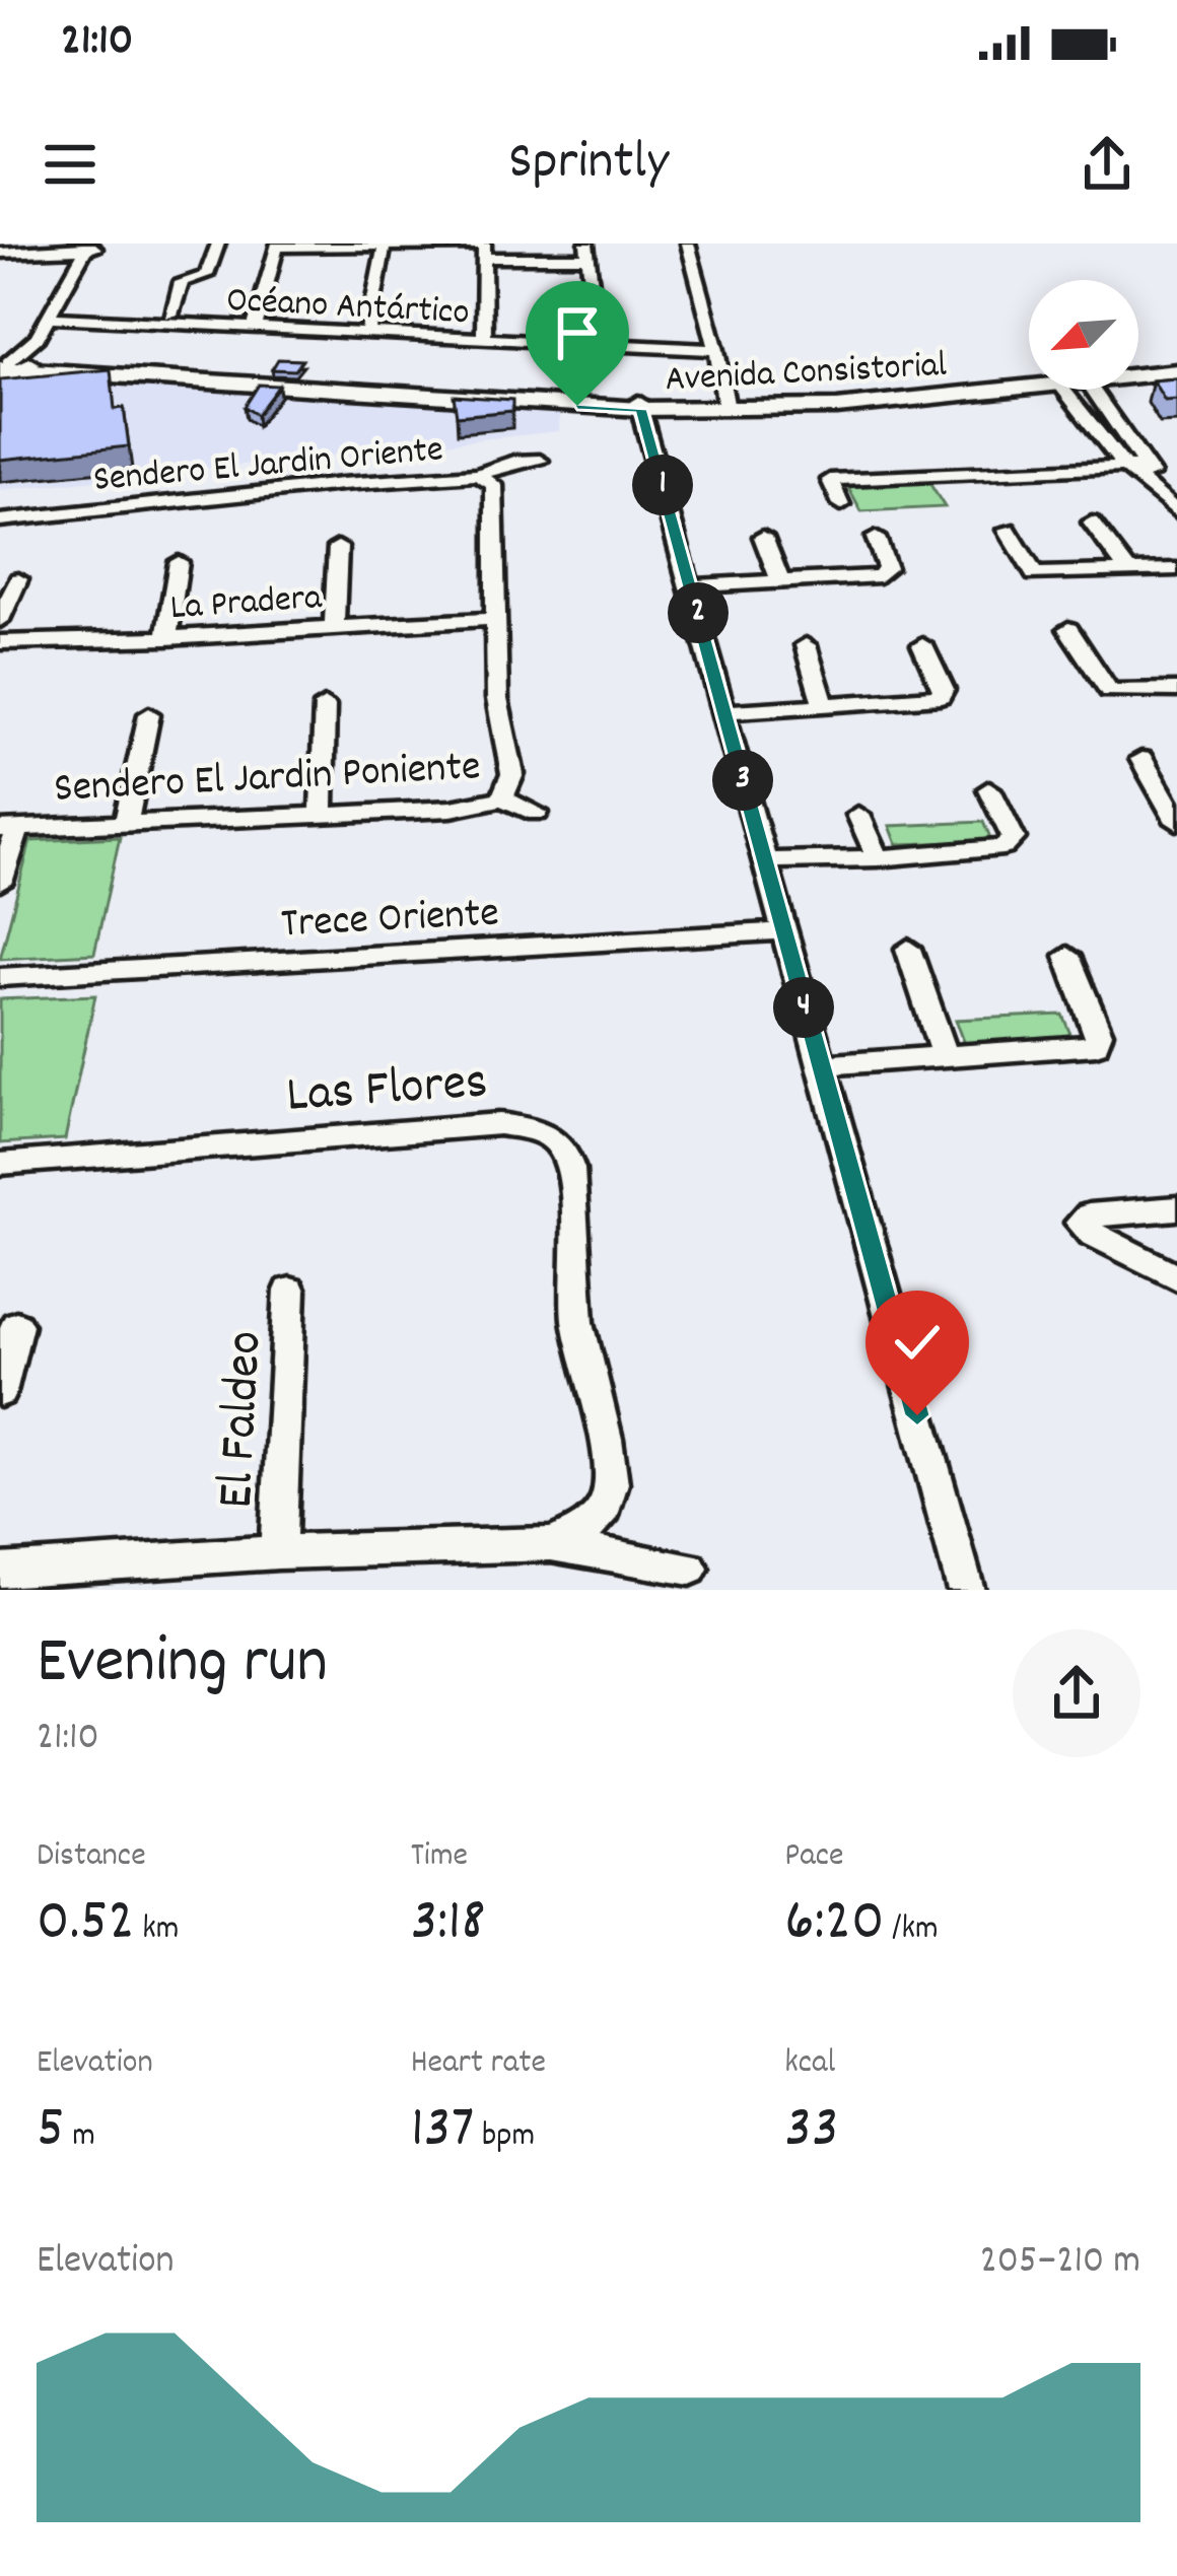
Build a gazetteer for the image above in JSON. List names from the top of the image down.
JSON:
{
  "streets": {
    "main road": ["Avenida Consistorial"],
    "street": [
      "Océano Antártico",
      "Sendero El Jardin Oriente",
      "La Pradera",
      "Sendero El Jardin Poniente",
      "Trece Oriente",
      "Las Flores",
      "El Faldeo"
    ]
  },
  "north": "bottom left",
  "page": {
    "status": "21:10",
    "header": "Sprintly",
    "pins": [
      "1",
      "2",
      "3",
      "4"
    ],
    "heading": ["Evening run", "21:10"],
    "stats": [
      ["Distance", "0.52 km"],
      ["Time", "3:18"],
      ["Pace", "6:20 /km"],
      ["Elevation", "5 m"],
      ["Heart rate", "137 bpm"],
      ["kcal", "33"]
    ],
    "chart": ["Elevation", "205–210 m"]
  }
}
